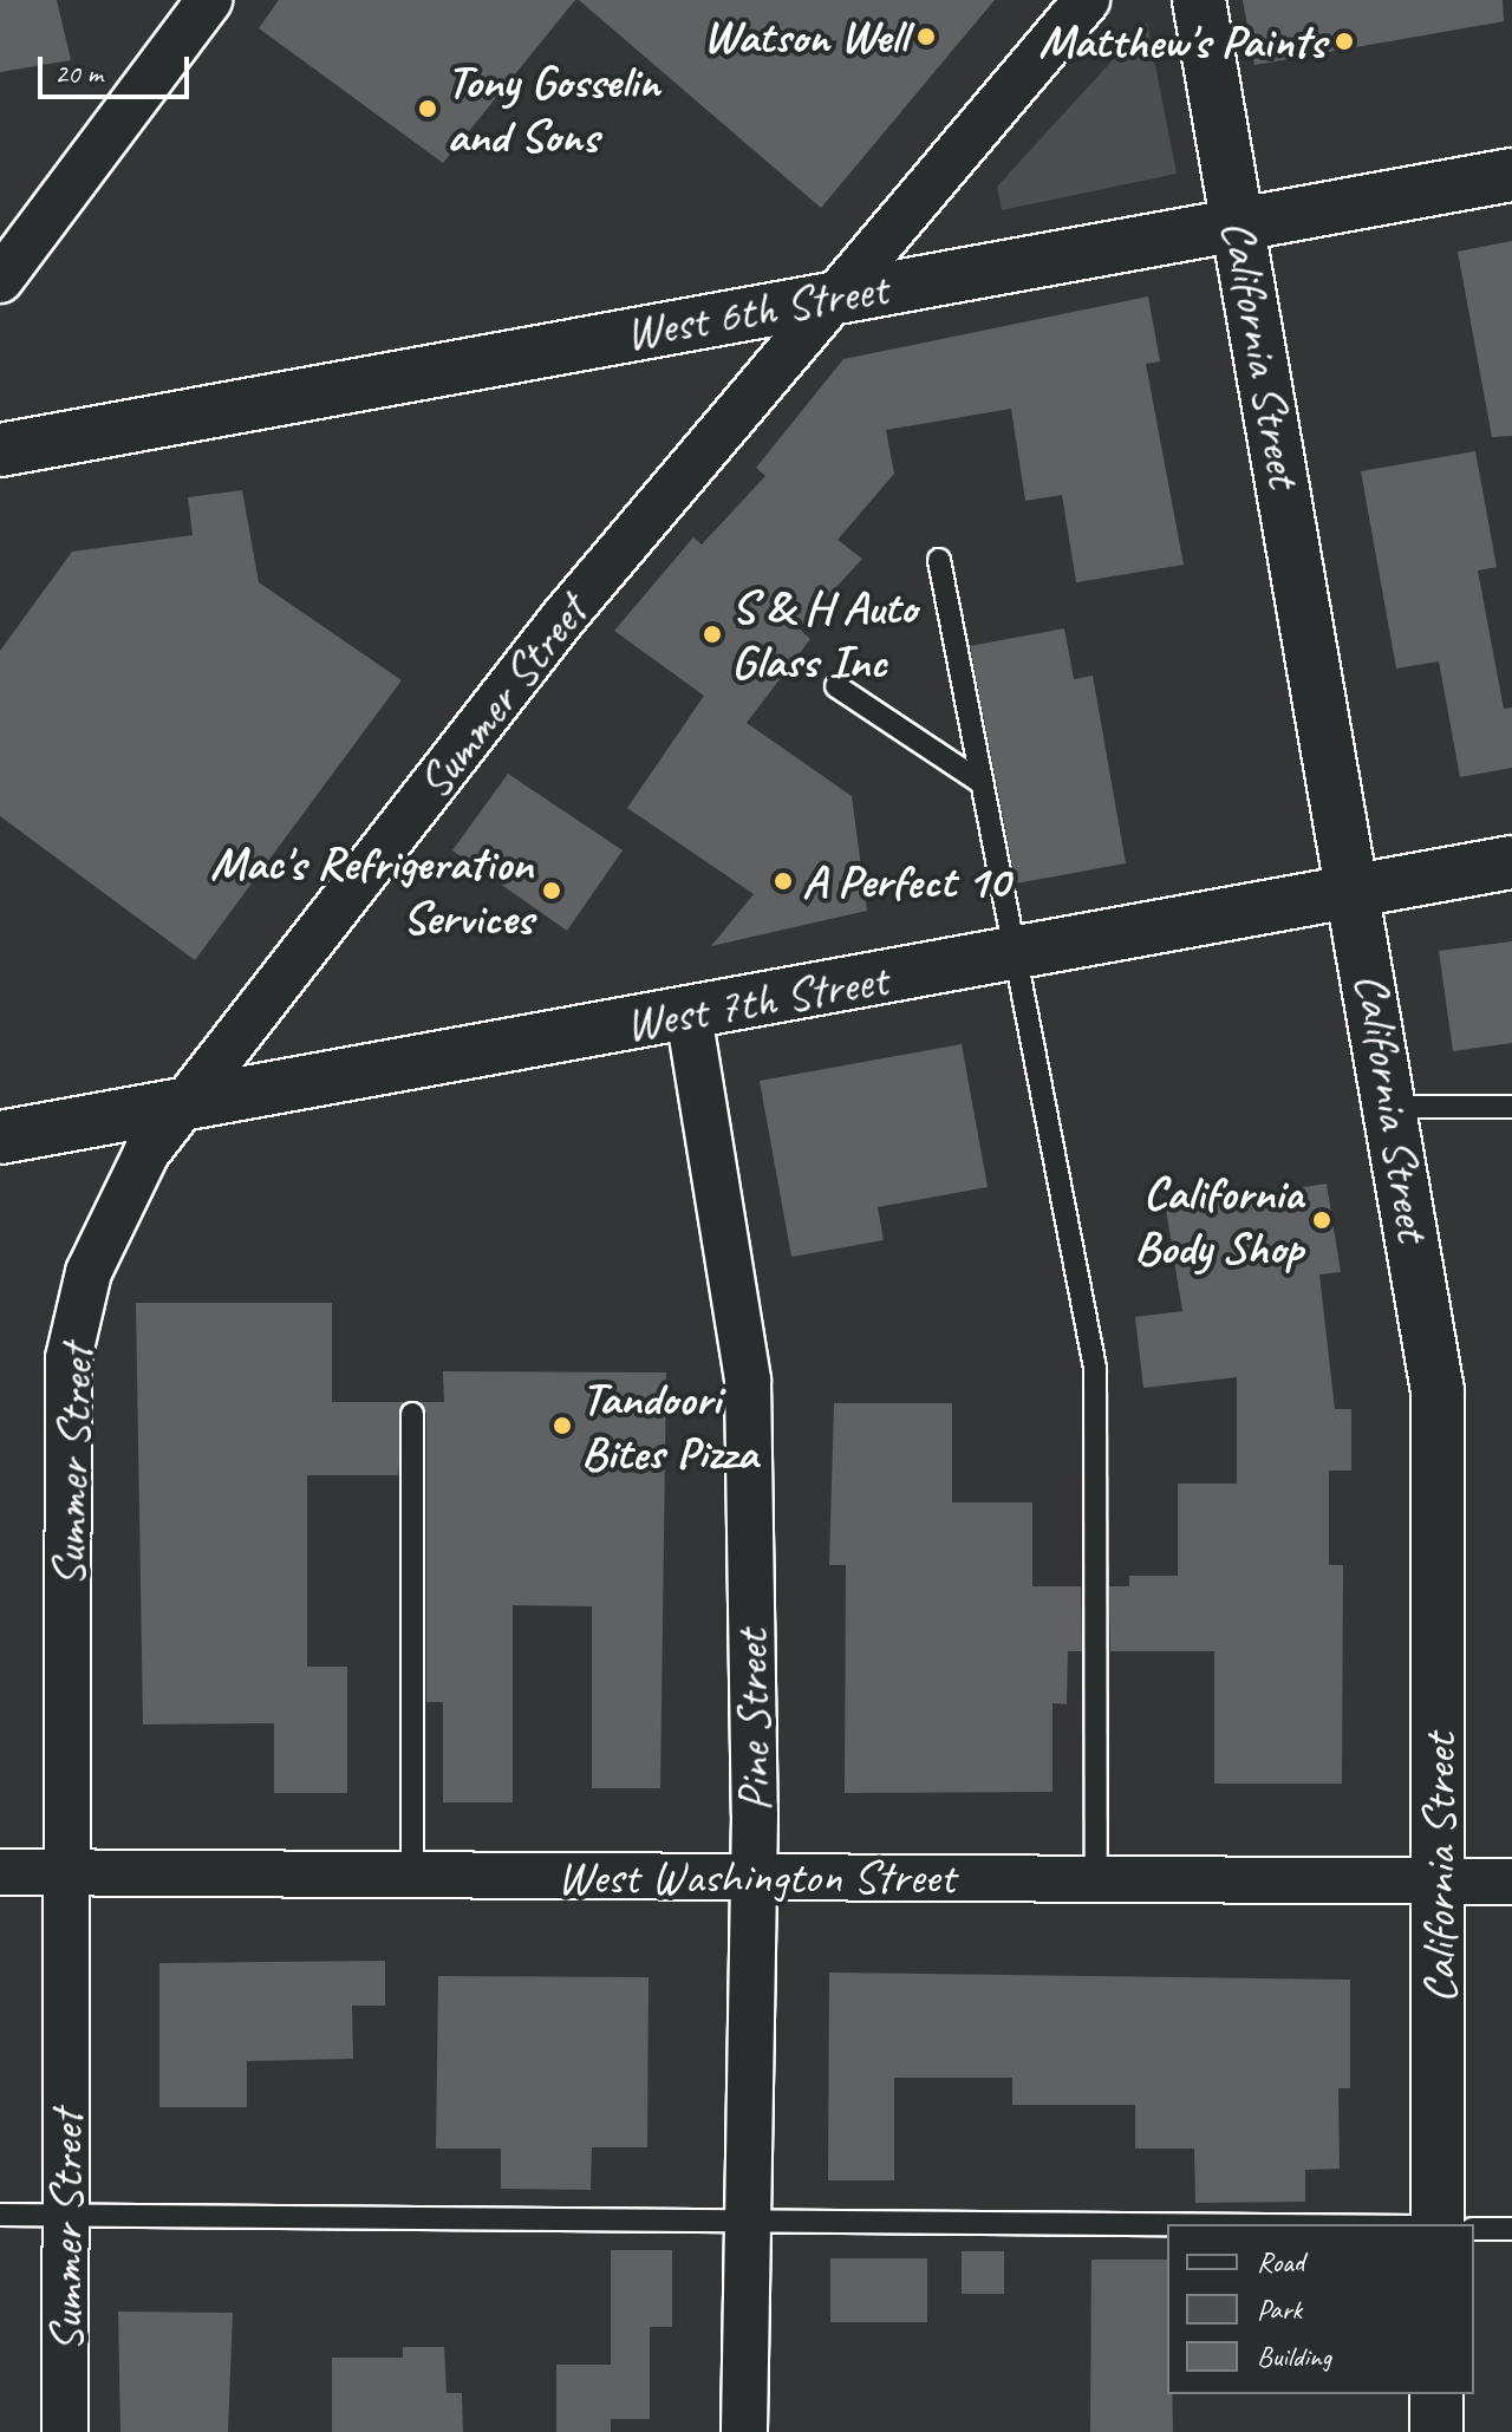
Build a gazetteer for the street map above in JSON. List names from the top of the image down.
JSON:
{
  "streets": {
    "street": [
      "West 6th Street",
      "California Street",
      "Summer Street",
      "West 7th Street",
      "Pine Street",
      "West Washington Street"
    ]
  },
  "crossings": [
    ["West 6th Street", "California Street"],
    ["West 6th Street", "Summer Street"],
    ["California Street", "West 7th Street"],
    ["California Street", "West Washington Street"],
    ["Summer Street", "West 7th Street"],
    ["Summer Street", "West Washington Street"],
    ["West 7th Street", "Pine Street"],
    ["Pine Street", "West Washington Street"]
  ],
  "places": [
    "Watson Well",
    "Matthew's Paints",
    "Tony Gosselin and Sons",
    "S & H Auto Glass Inc",
    "A Perfect 10",
    "Mac's Refrigeration Services",
    "California Body Shop",
    "Tandoori Bites Pizza"
  ],
  "legend": ["Road", "Park", "Building"],
  "scale_bar": "20 m"
}
